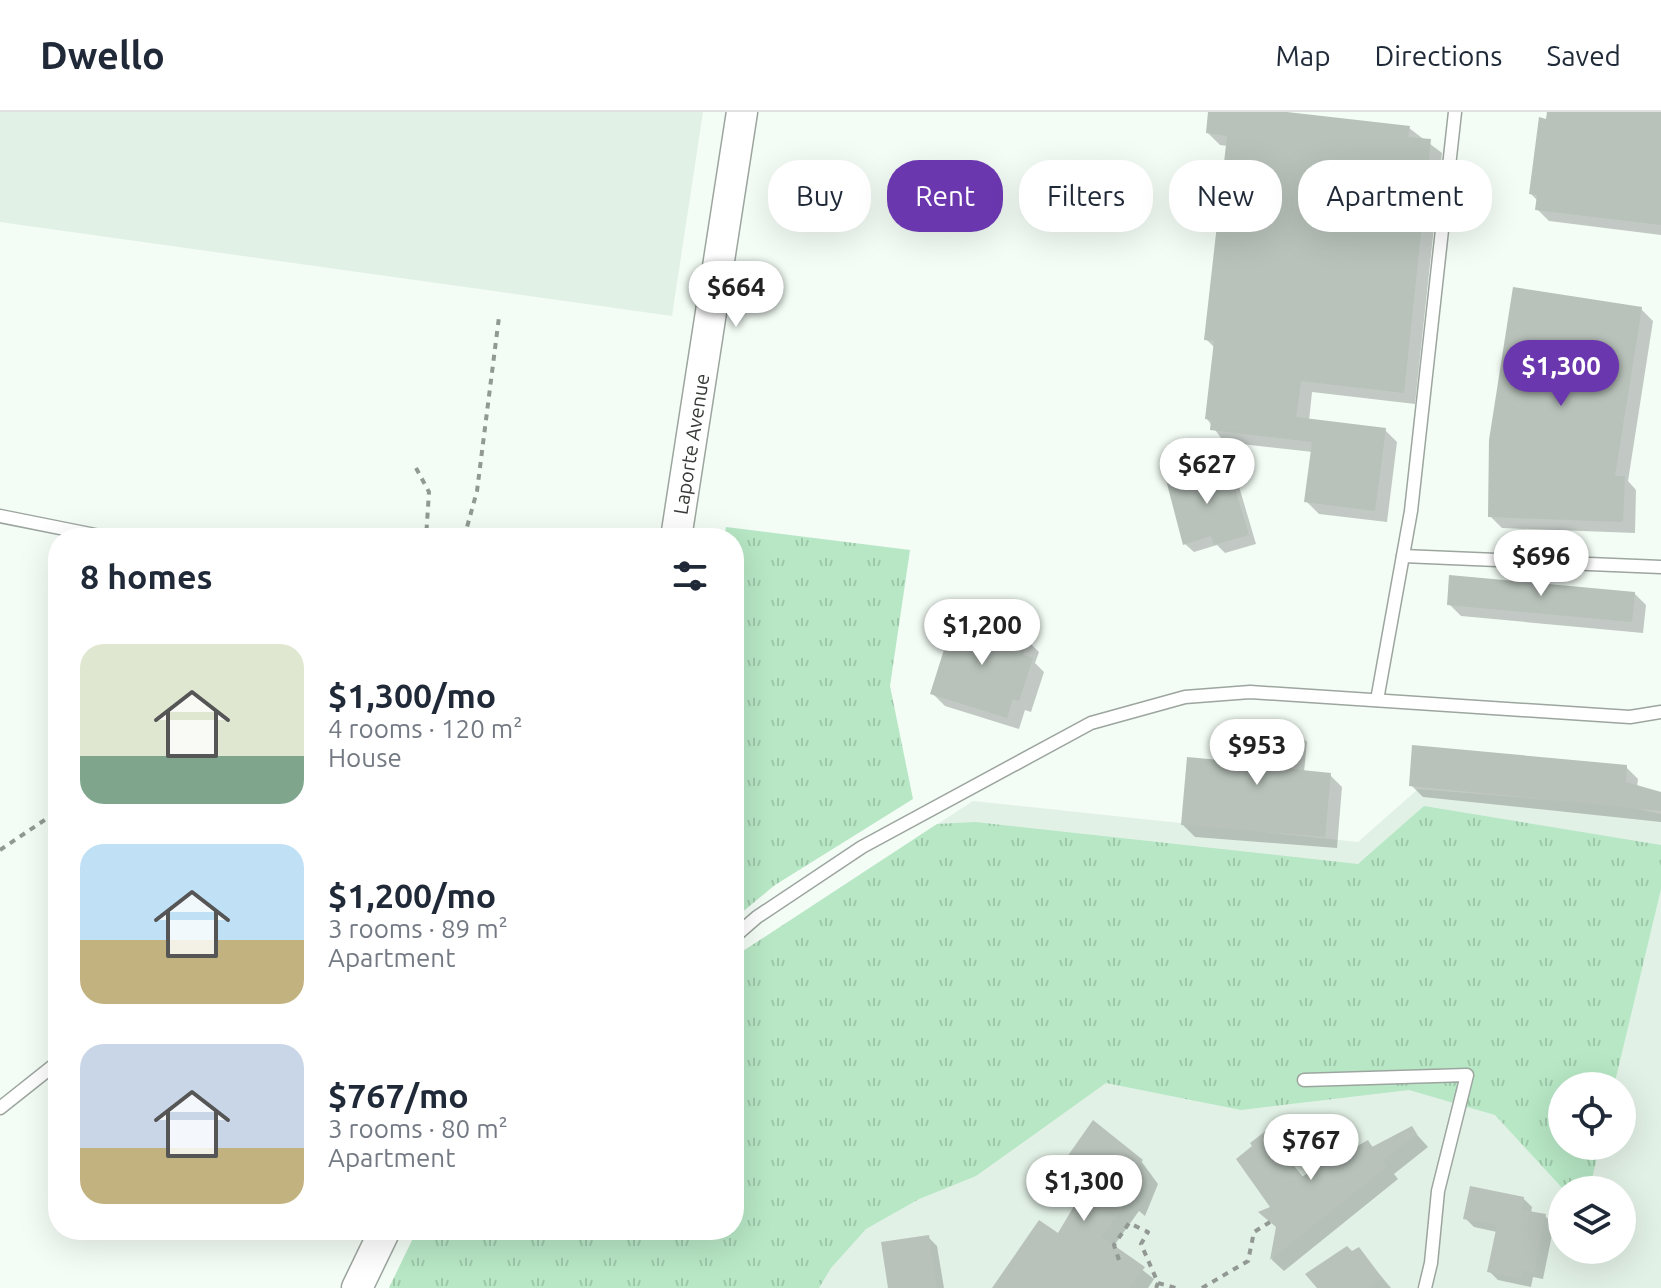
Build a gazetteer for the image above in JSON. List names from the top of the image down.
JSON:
{
  "streets": {
    "street": ["Laporte Avenue"]
  },
  "page": {
    "header": "Dwello",
    "nav": ["Map", "Directions", "Saved"],
    "chip": [
      "Buy",
      "Rent",
      "Filters",
      "New",
      "Apartment"
    ],
    "price": [
      "$664",
      "$1,300",
      "$627",
      "$696",
      "$1,200",
      "$953",
      "$767",
      "$1,300"
    ],
    "heading": "8 homes",
    "list": [
      {
        "name": "$1,300/mo",
        "note": "4 rooms · 120 m² · House"
      },
      {
        "name": "$1,200/mo",
        "note": "3 rooms · 89 m² · Apartment"
      },
      {
        "name": "$767/mo",
        "note": "3 rooms · 80 m² · Apartment"
      }
    ]
  }
}
